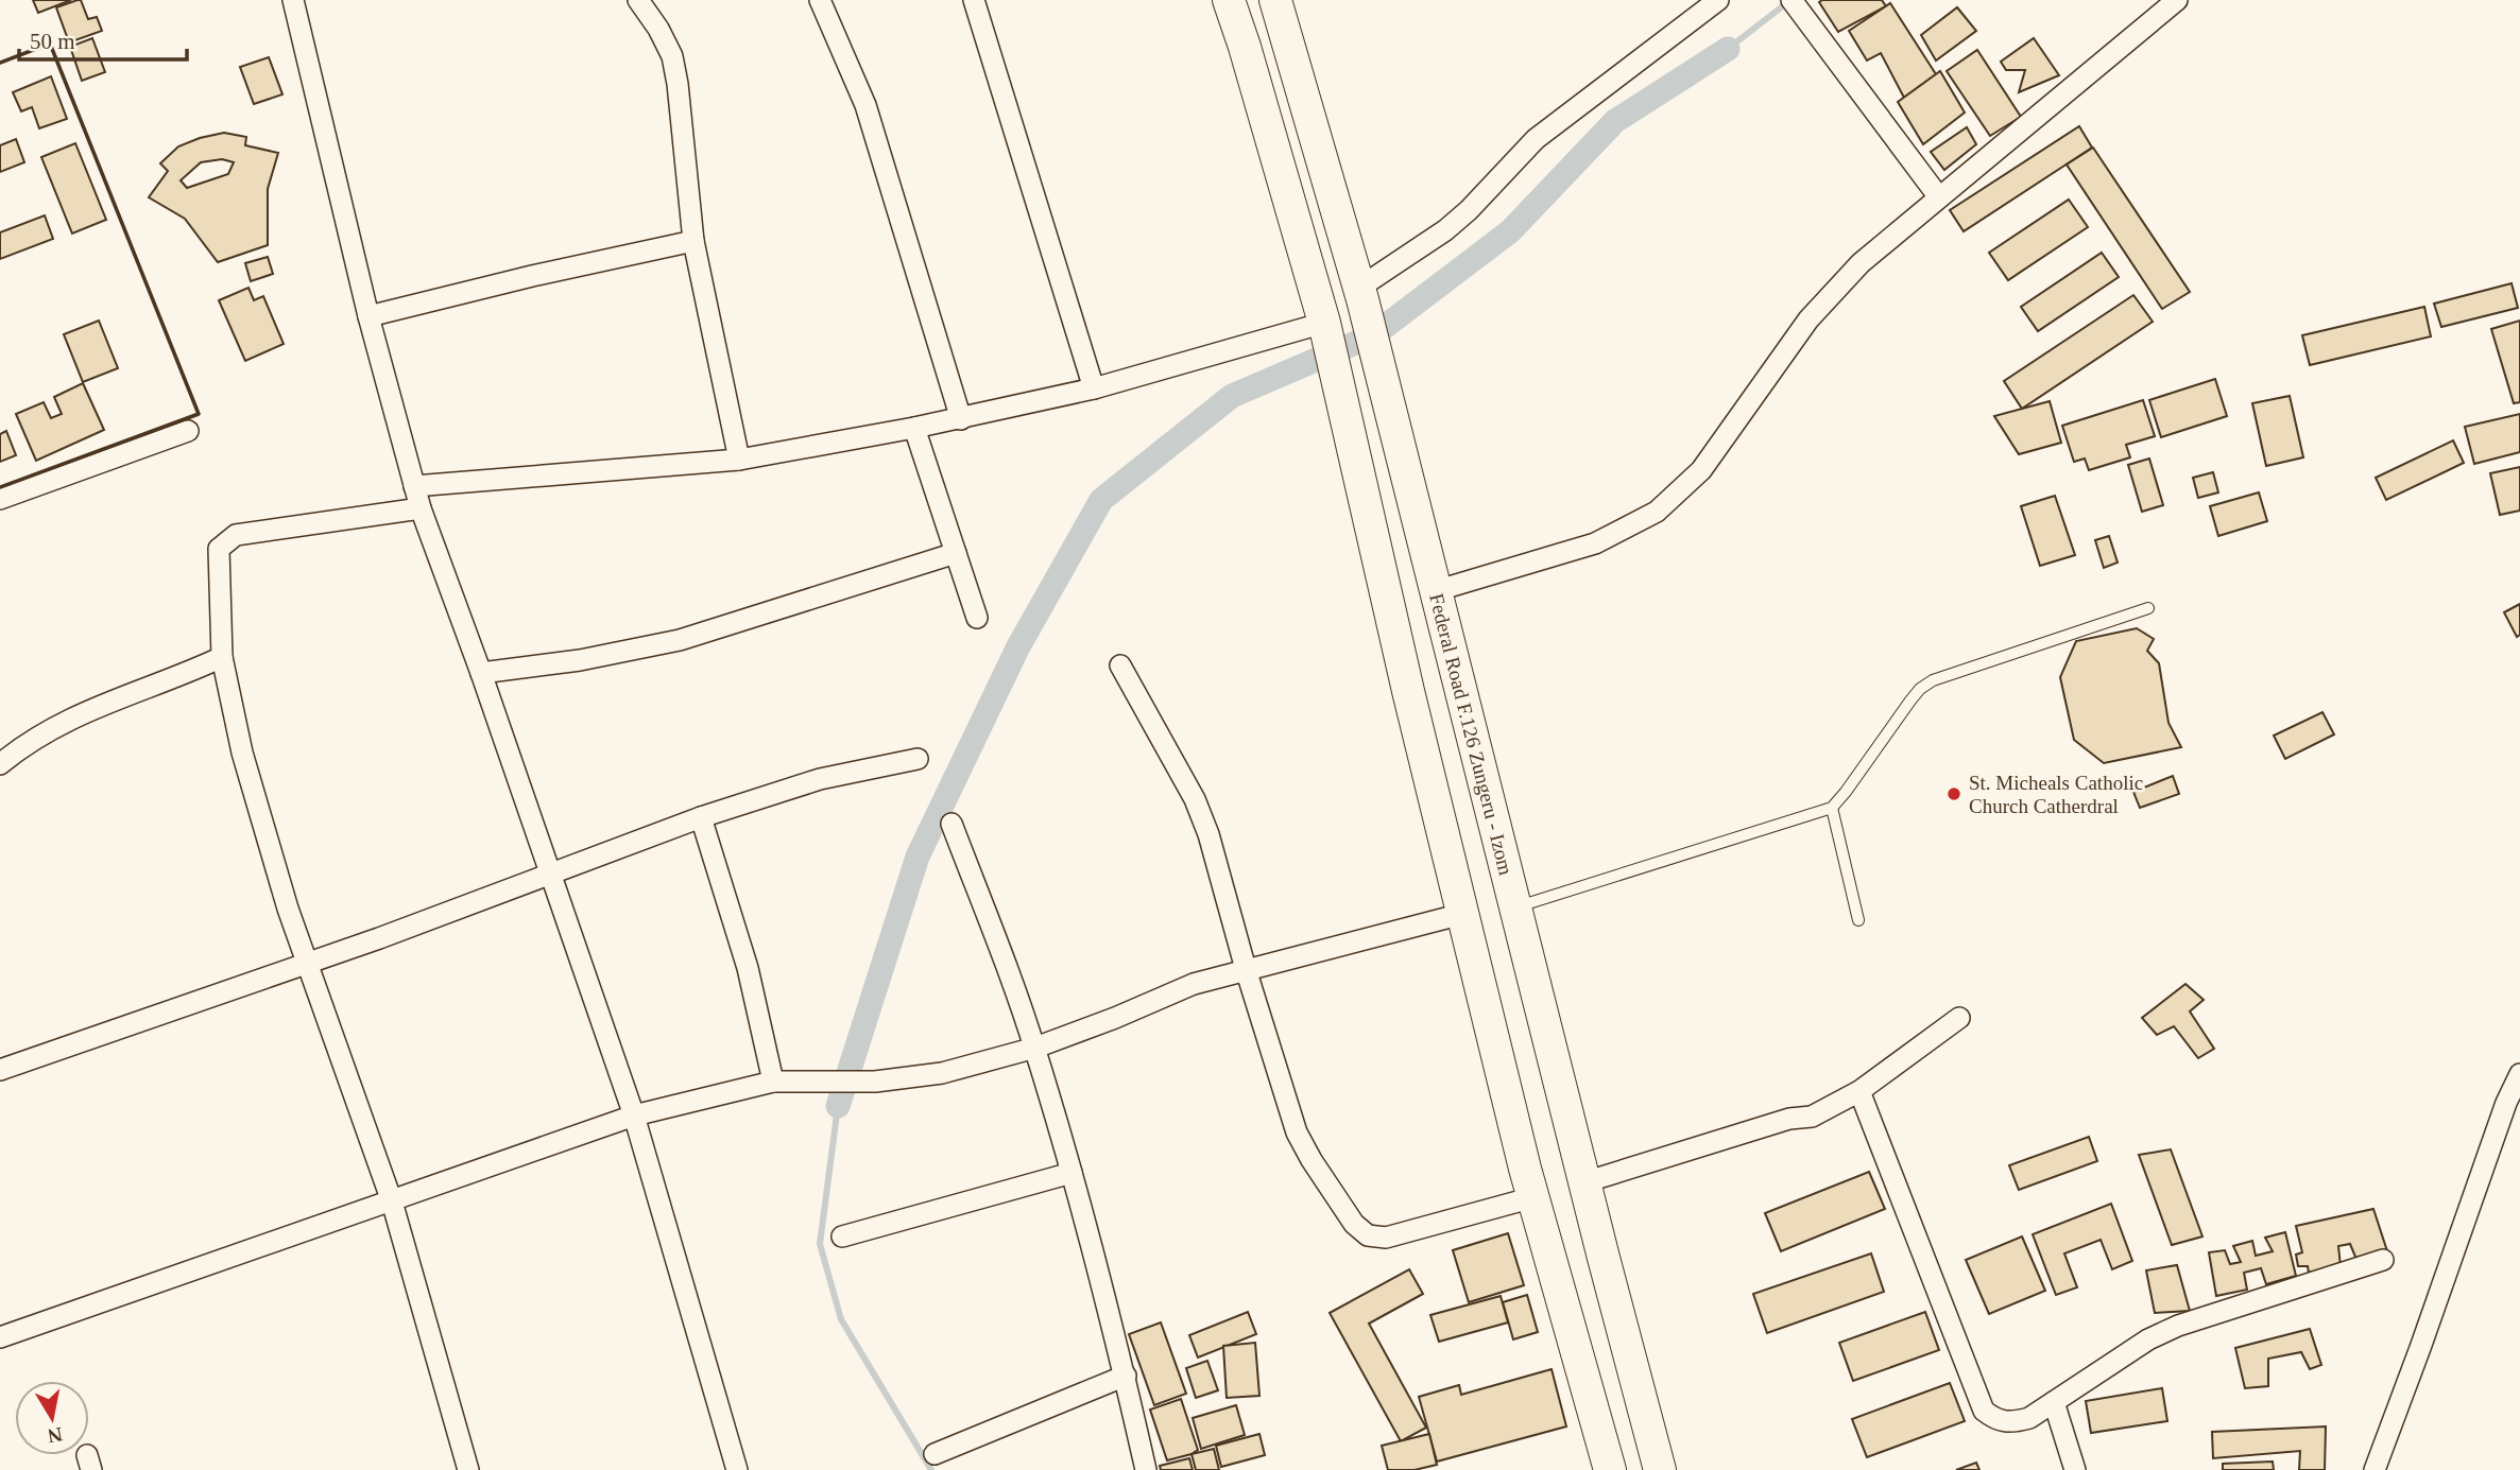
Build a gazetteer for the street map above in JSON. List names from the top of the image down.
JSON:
{
  "streets": {
    "main road": ["Federal Road F.126 Zungeru - Izom"]
  },
  "places": ["St. Micheals Catholic Church Catherdral"],
  "scale_bar": "50 m",
  "north": "bottom"
}
